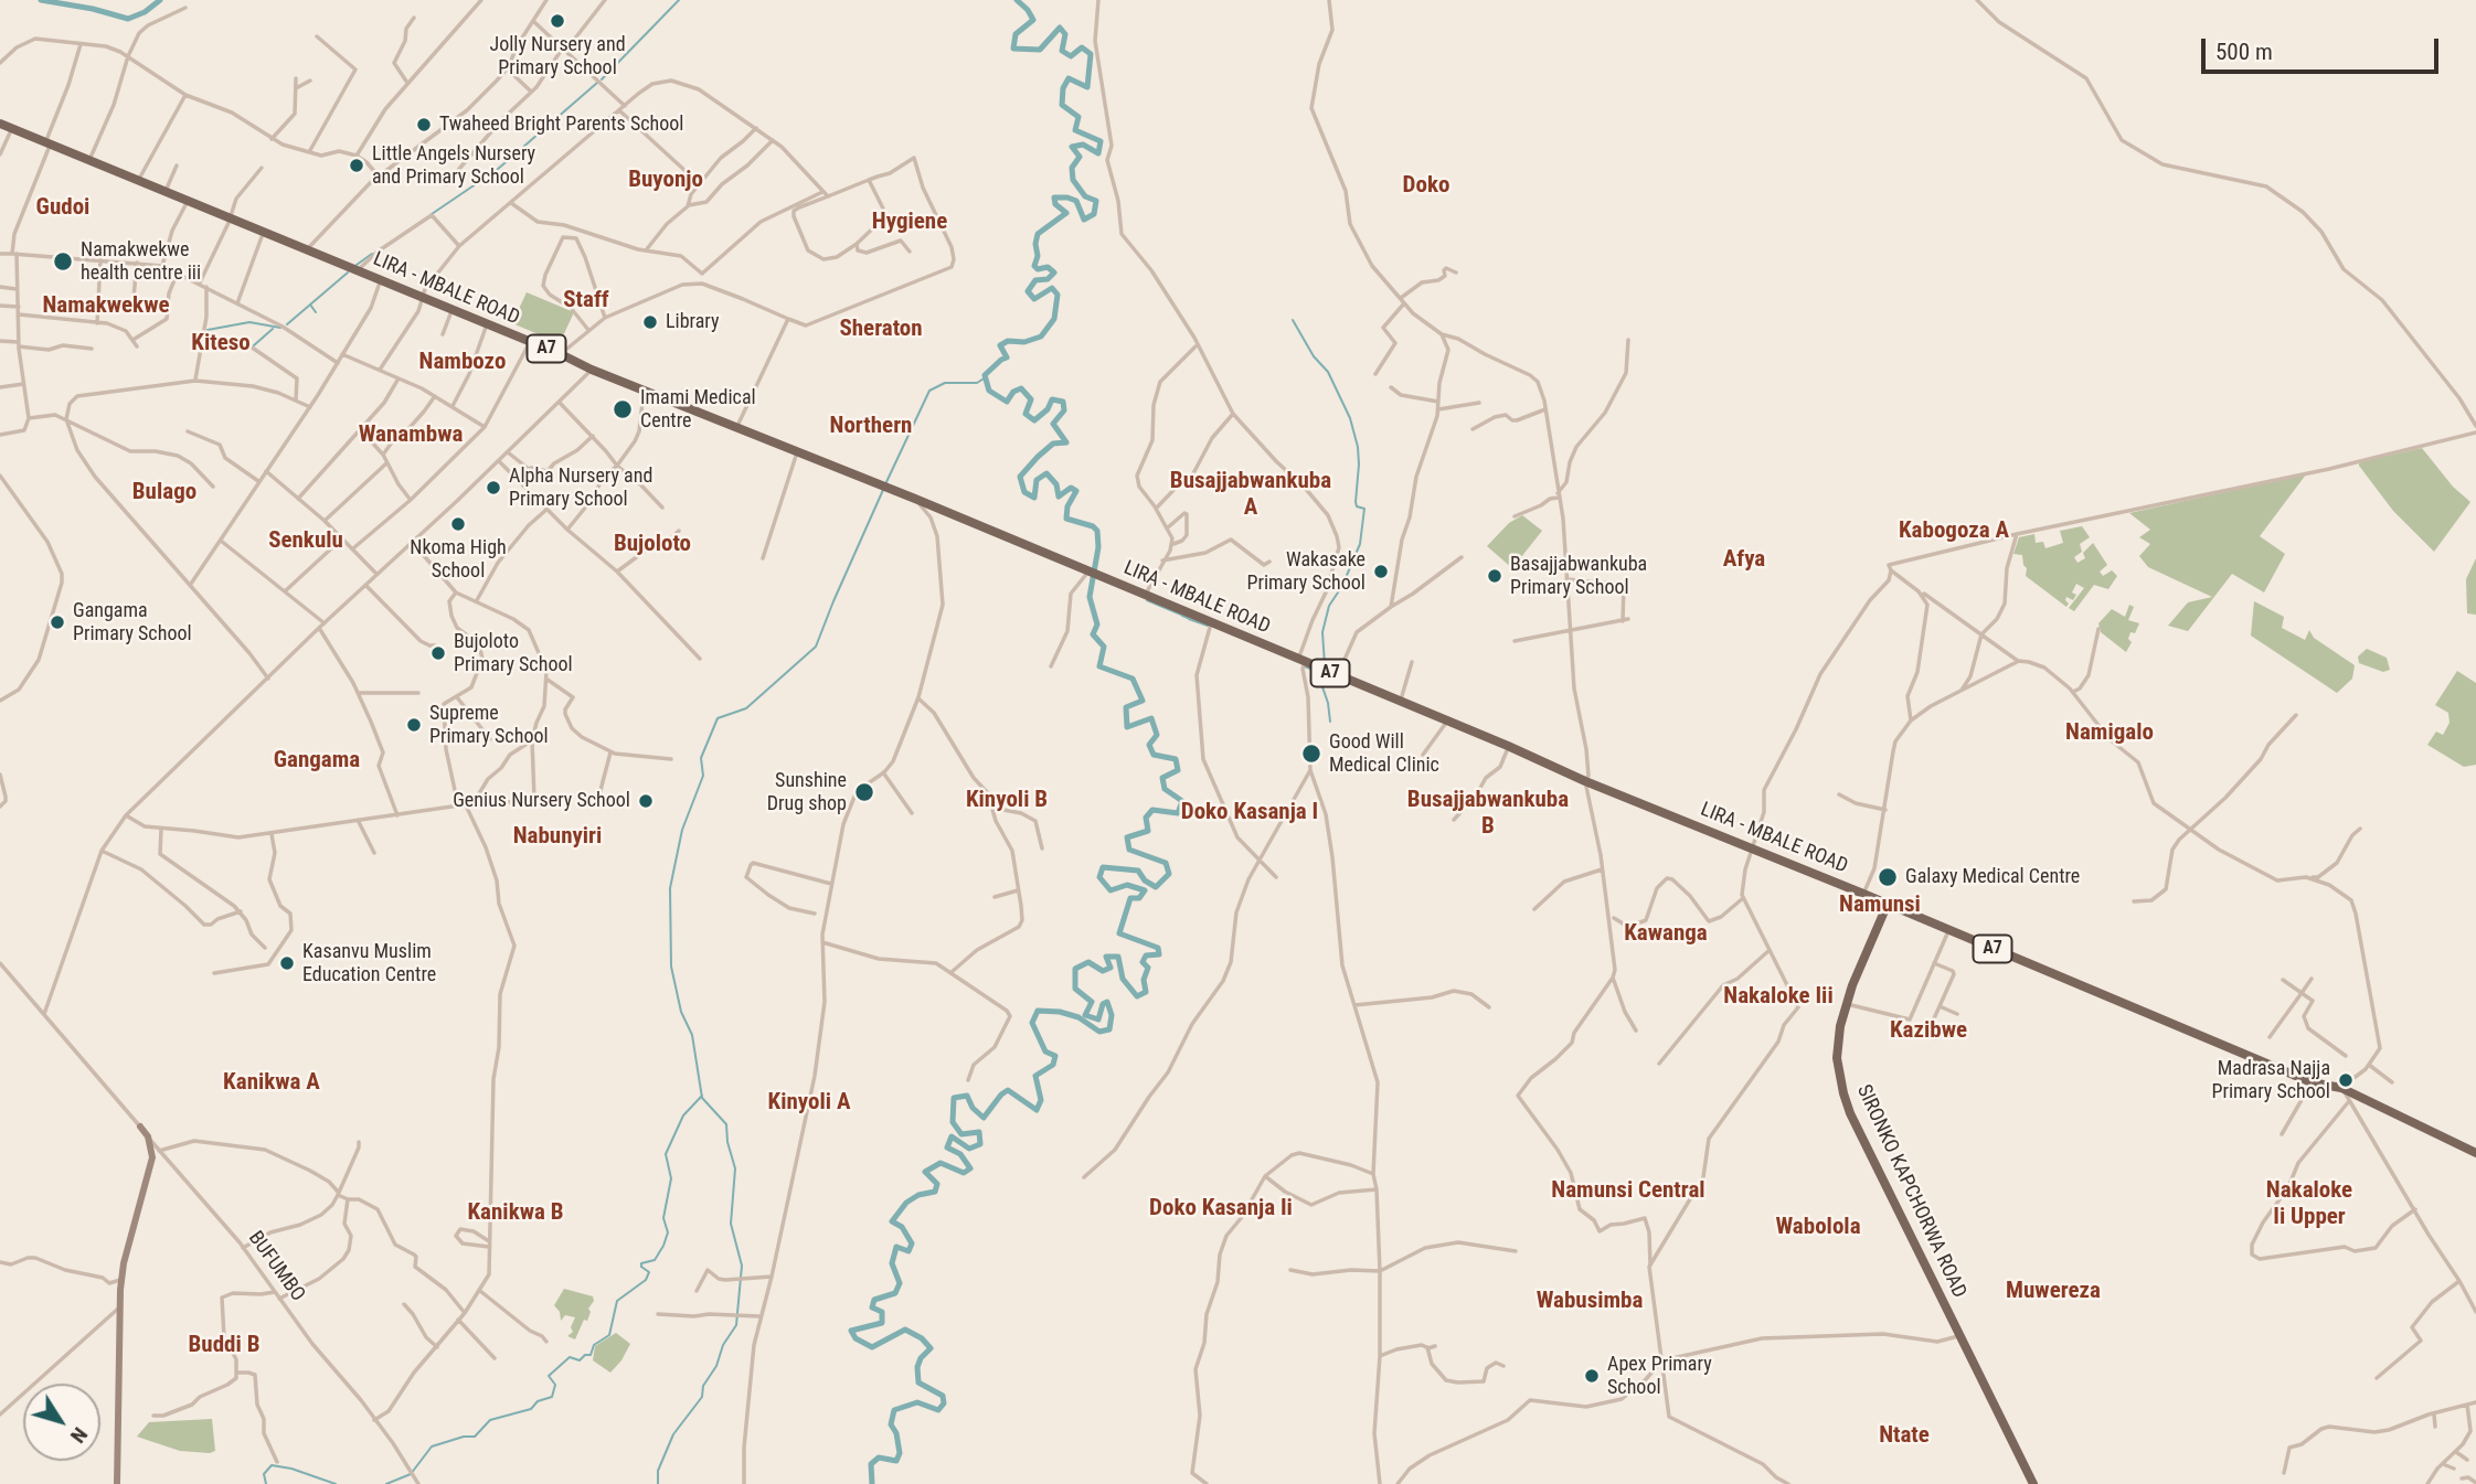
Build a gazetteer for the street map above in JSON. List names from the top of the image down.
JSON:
{
  "streets": {
    "main road": ["LIRA - MBALE ROAD", "A7", "SIRONKO KAPCHORWA ROAD"],
    "street": ["BUFUMBO"]
  },
  "crossings": [
    ["LIRA - MBALE ROAD", "SIRONKO KAPCHORWA ROAD"]
  ],
  "districts": [
    "Buyonjo",
    "Doko",
    "Gudoi",
    "Hygiene",
    "Staff",
    "Namakwekwe",
    "Sheraton",
    "Kiteso",
    "Nambozo",
    "Northern",
    "Wanambwa",
    "Busajjabwankuba A",
    "Bulago",
    "Kabogoza A",
    "Senkulu",
    "Bujoloto",
    "Afya",
    "Namigalo",
    "Gangama",
    "Kinyoli B",
    "Busajjabwankuba B",
    "Doko Kasanja I",
    "Nabunyiri",
    "Namunsi",
    "Kawanga",
    "Nakaloke Iii",
    "Kazibwe",
    "Kanikwa A",
    "Kinyoli A",
    "Namunsi Central",
    "Nakaloke Ii Upper",
    "Doko Kasanja Ii",
    "Kanikwa B",
    "Wabolola",
    "Muwereza",
    "Wabusimba",
    "Buddi B",
    "Ntate"
  ],
  "places": [
    "Jolly Nursery and Primary School",
    "Twaheed Bright Parents School",
    "Little Angels Nursery and Primary School",
    "Namakwekwe health centre iii",
    "Library",
    "Imami Medical Centre",
    "Alpha Nursery and Primary School",
    "Nkoma High School",
    "Wakasake Primary School",
    "Basajjabwankuba Primary School",
    "Gangama Primary School",
    "Bujoloto Primary School",
    "Supreme Primary School",
    "Good Will Medical Clinic",
    "Sunshine Drug shop",
    "Genius Nursery School",
    "Galaxy Medical Centre",
    "Kasanvu Muslim Education Centre",
    "Madrasa Najja Primary School",
    "Apex Primary School"
  ],
  "scale_bar": "500 m",
  "north": "bottom right"
}
